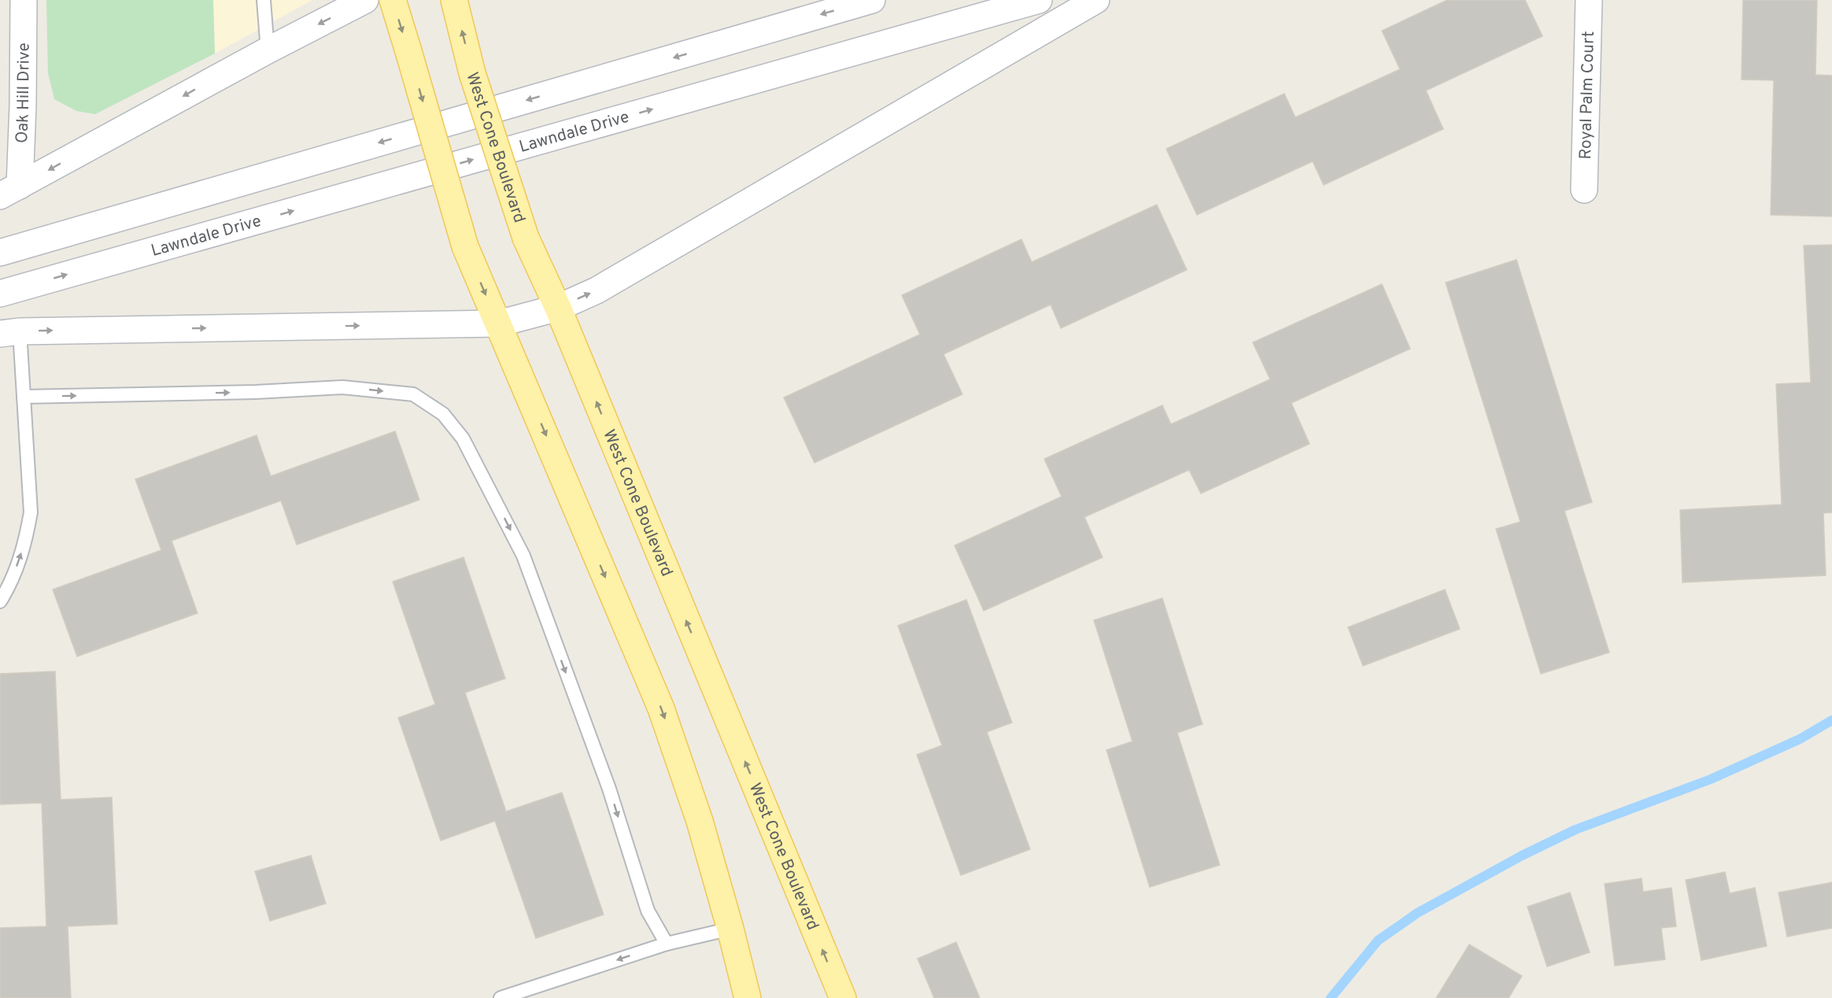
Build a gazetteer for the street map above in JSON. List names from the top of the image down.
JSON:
{
  "streets": {
    "main road": [
      "Oak Hill Drive",
      "Royal Palm Court",
      "Lawndale Drive",
      "West Cone Boulevard"
    ]
  }
}
